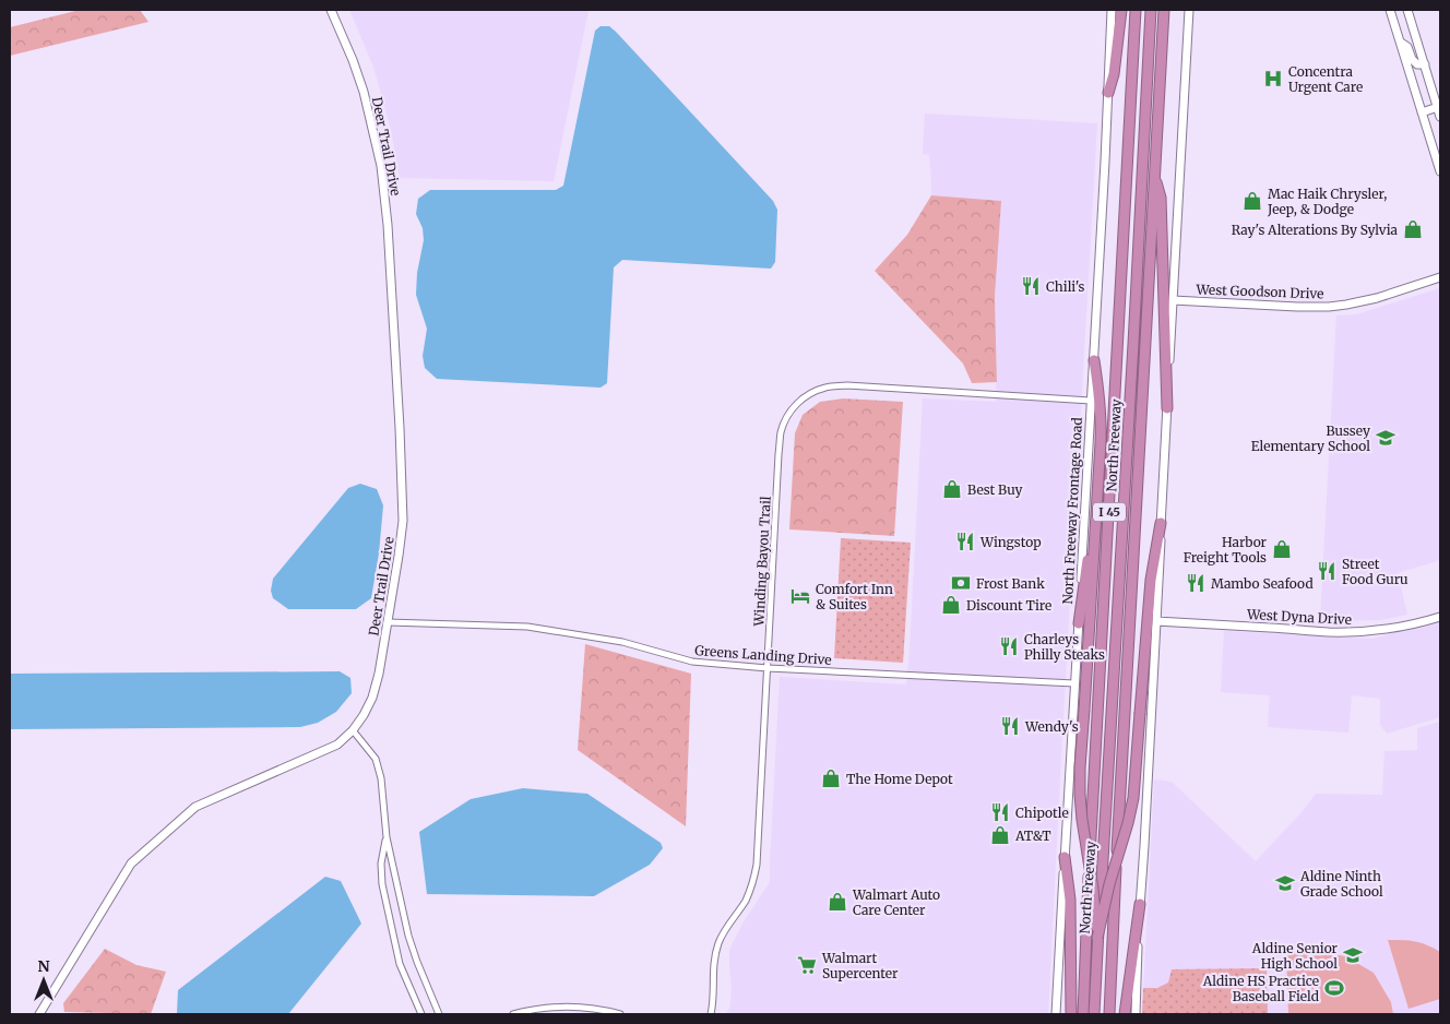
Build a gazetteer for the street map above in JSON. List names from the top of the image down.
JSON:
{
  "streets": {
    "highway": ["North Freeway", "I 45"],
    "main road": [
      "Deer Trail Drive",
      "West Goodson Drive",
      "North Freeway Frontage Road",
      "West Dyna Drive"
    ],
    "street": ["Winding Bayou Trail", "Greens Landing Drive"]
  },
  "crossings": [
    ["Deer Trail Drive", "Greens Landing Drive"],
    ["North Freeway Frontage Road", "Winding Bayou Trail"],
    ["North Freeway Frontage Road", "Greens Landing Drive"],
    ["Winding Bayou Trail", "Greens Landing Drive"]
  ],
  "places": {
    "hospital": ["Concentra Urgent Care"],
    "shop": [
      "Mac Haik Chrysler, Jeep, & Dodge",
      "Ray's Alterations By Sylvia",
      "Best Buy",
      "Harbor Freight Tools",
      "Discount Tire",
      "The Home Depot",
      "AT&T",
      "Walmart Auto Care Center"
    ],
    "restaurant": [
      "Chili's",
      "Wingstop",
      "Street Food Guru",
      "Mambo Seafood",
      "Charleys Philly Steaks",
      "Wendy's",
      "Chipotle"
    ],
    "school or university": ["Bussey Elementary School", "Aldine Ninth Grade School", "Aldine Senior High School"],
    "bank": ["Frost Bank"],
    "hotel": ["Comfort Inn & Suites"],
    "supermarket": ["Walmart Supercenter"],
    "sports": ["Aldine HS Practice Baseball Field"]
  },
  "north": "top"
}
